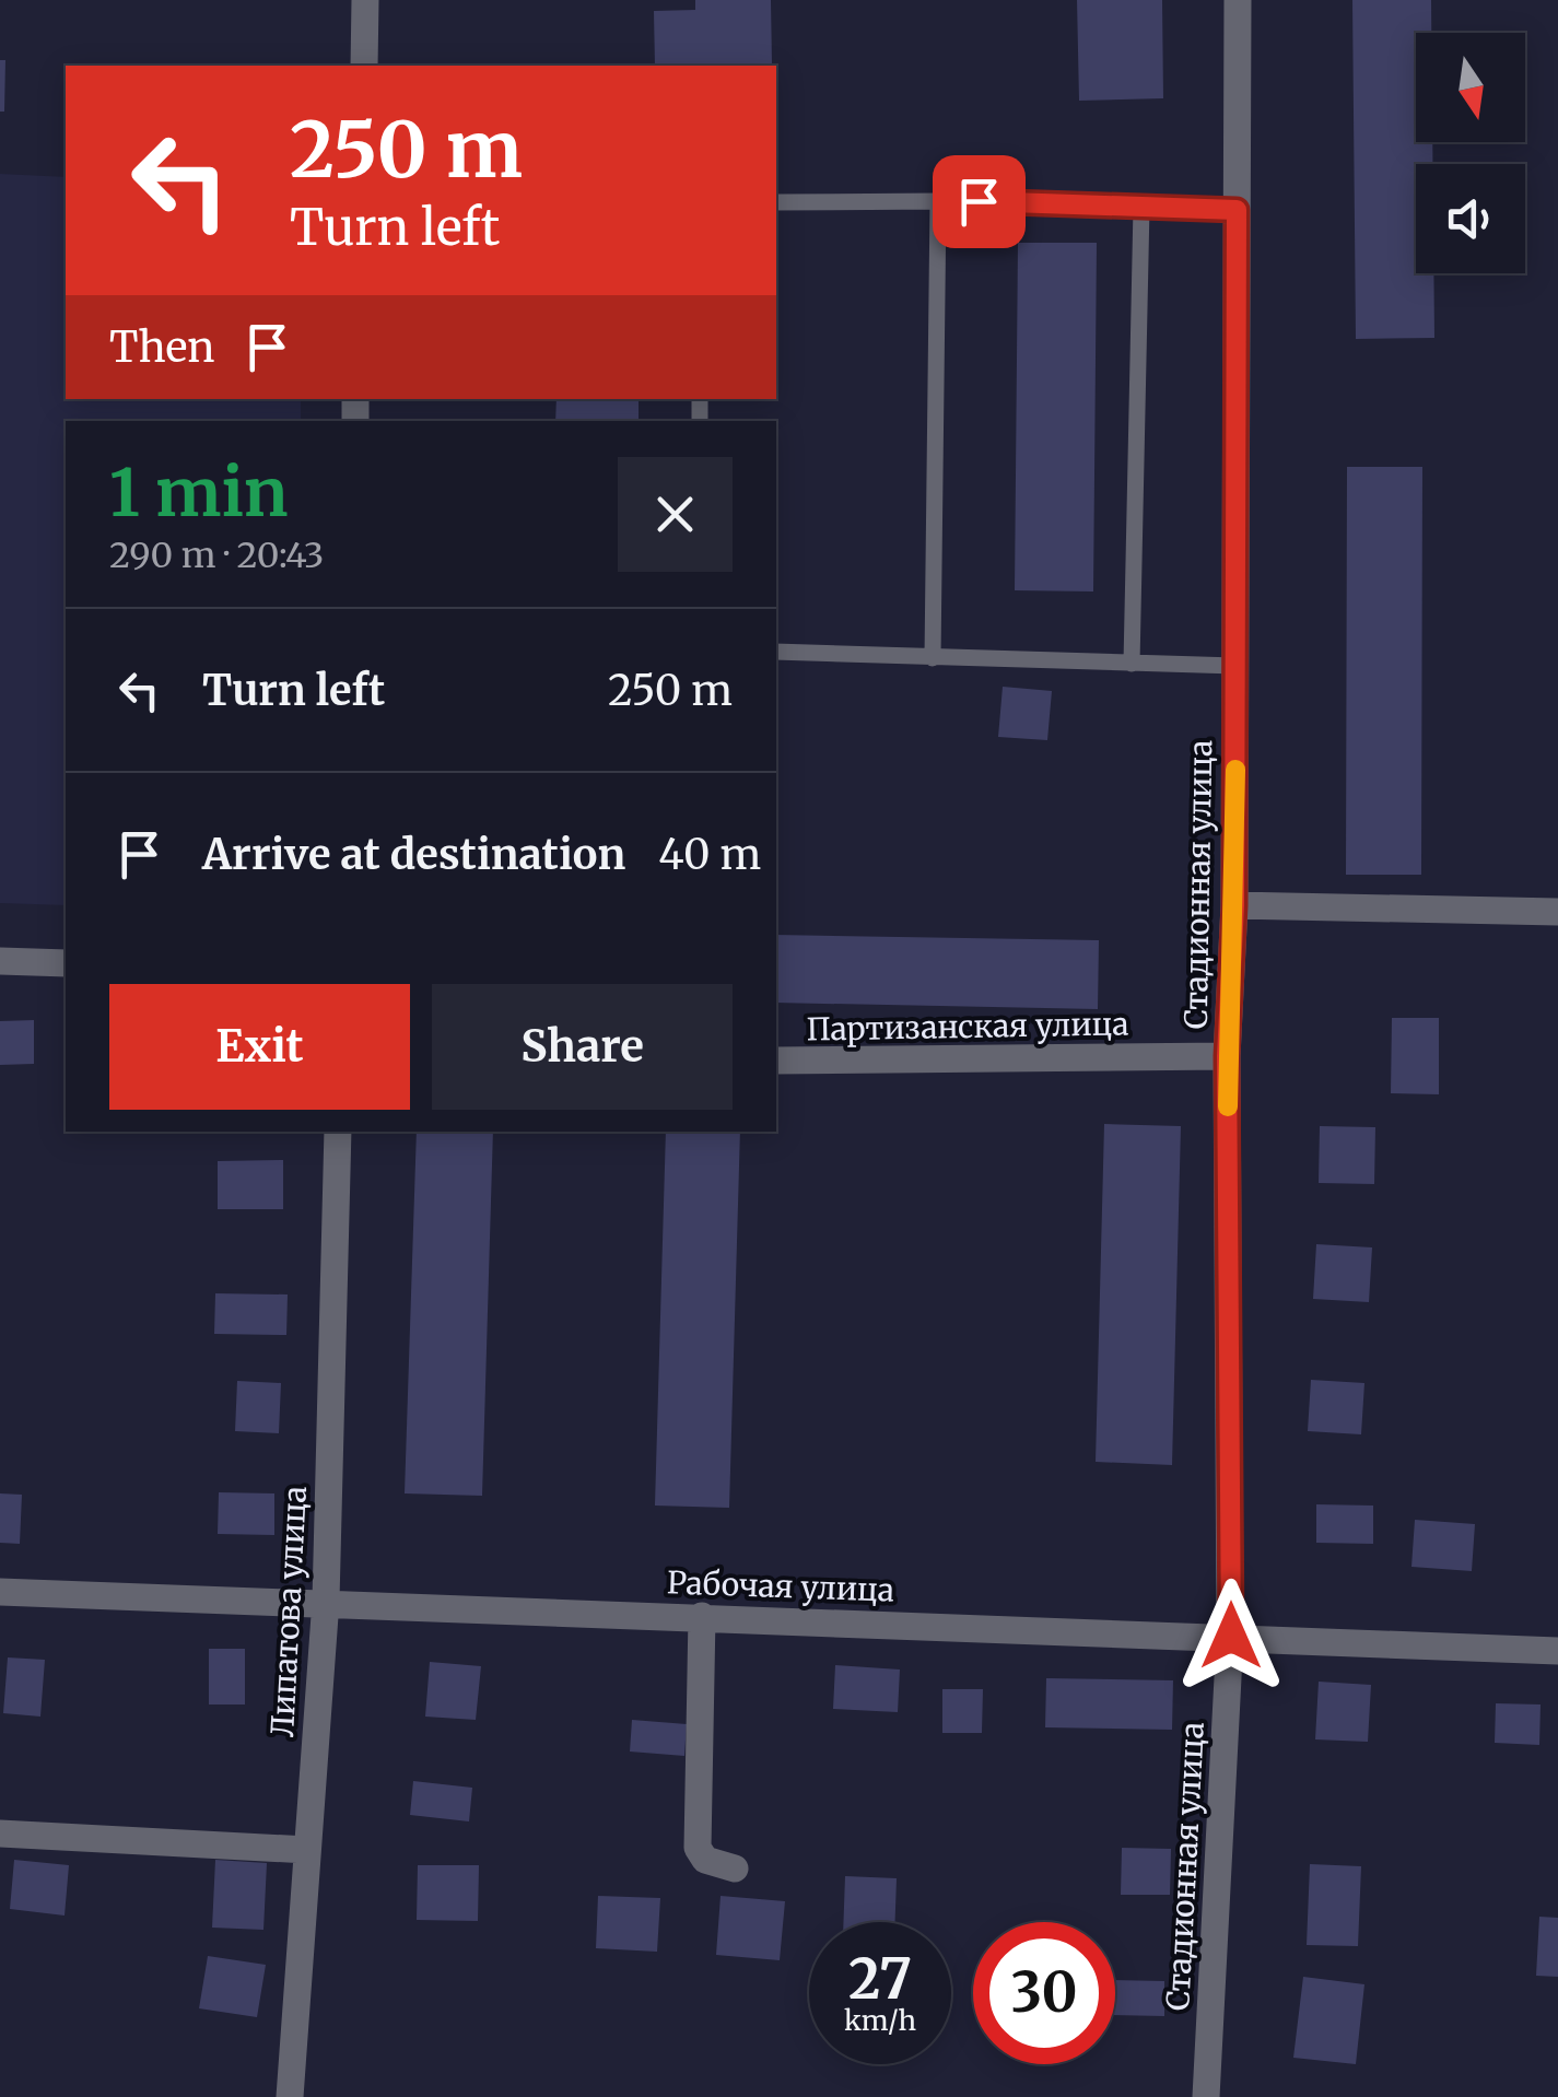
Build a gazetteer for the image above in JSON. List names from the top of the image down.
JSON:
{
  "streets": {
    "street": [
      "Стадионная улица",
      "Партизанская улица",
      "Рабочая улица",
      "Липатова улица"
    ]
  },
  "crossings": [
    ["Стадионная улица", "Партизанская улица"],
    ["Стадионная улица", "Рабочая улица"],
    ["Рабочая улица", "Липатова улица"]
  ],
  "north": "bottom",
  "page": {
    "turn": ["250 m", "Turn left"],
    "then": "Then",
    "heading": ["1 min", "290 m · 20:43"],
    "list": [
      {
        "name": "Turn left",
        "value": "250 m"
      },
      {
        "name": "Arrive at destination",
        "value": "40 m"
      }
    ],
    "buttons": ["Exit", "Share"],
    "speed": "27 km/h",
    "limit": "30"
  }
}
